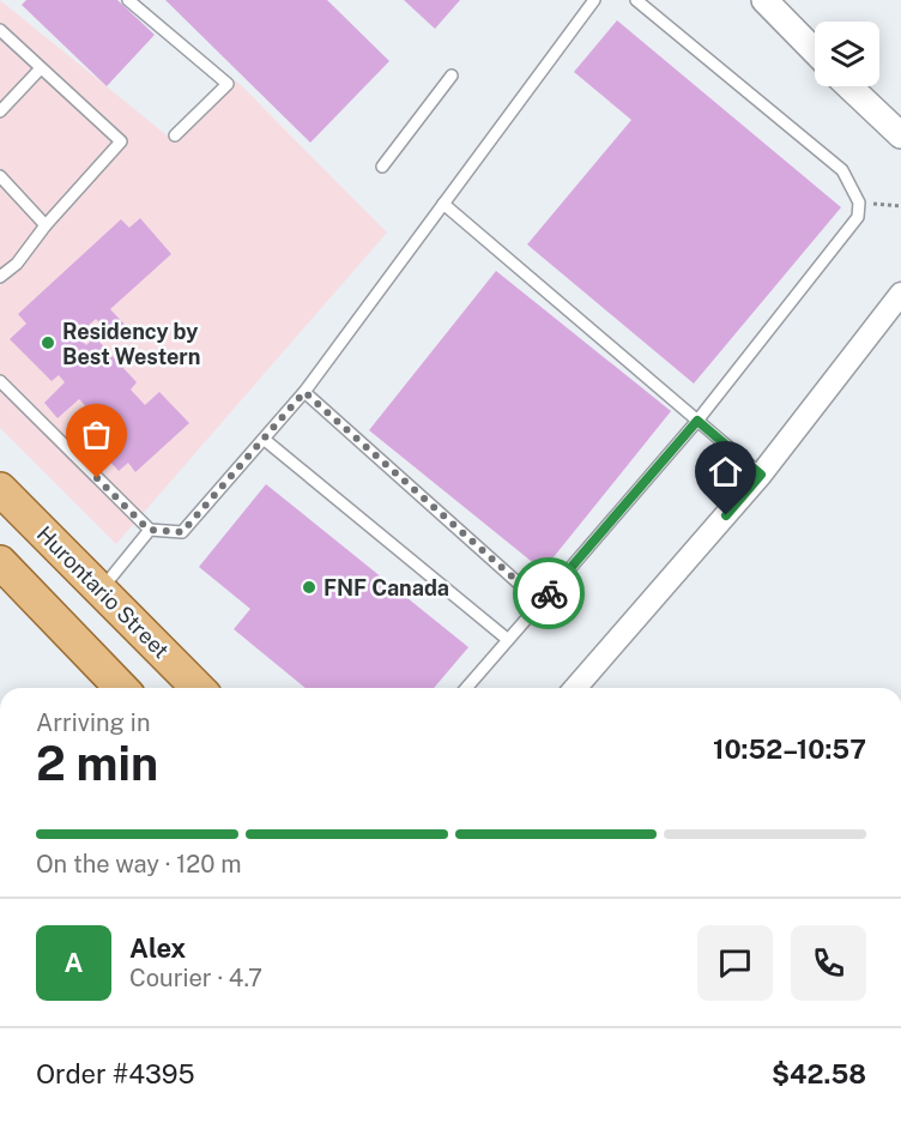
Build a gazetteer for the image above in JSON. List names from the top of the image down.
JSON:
{
  "streets": {
    "main road": ["Hurontario Street"]
  },
  "places": ["Residency by Best Western", "FNF Canada"],
  "page": {
    "heading": ["2 min", "Arriving in", "10:52–10:57"],
    "panel": [
      "Alex",
      "Courier · 4.7",
      "Order #4395",
      "$42.58"
    ],
    "bar": "On the way · 120 m",
    "round": "A"
  }
}
